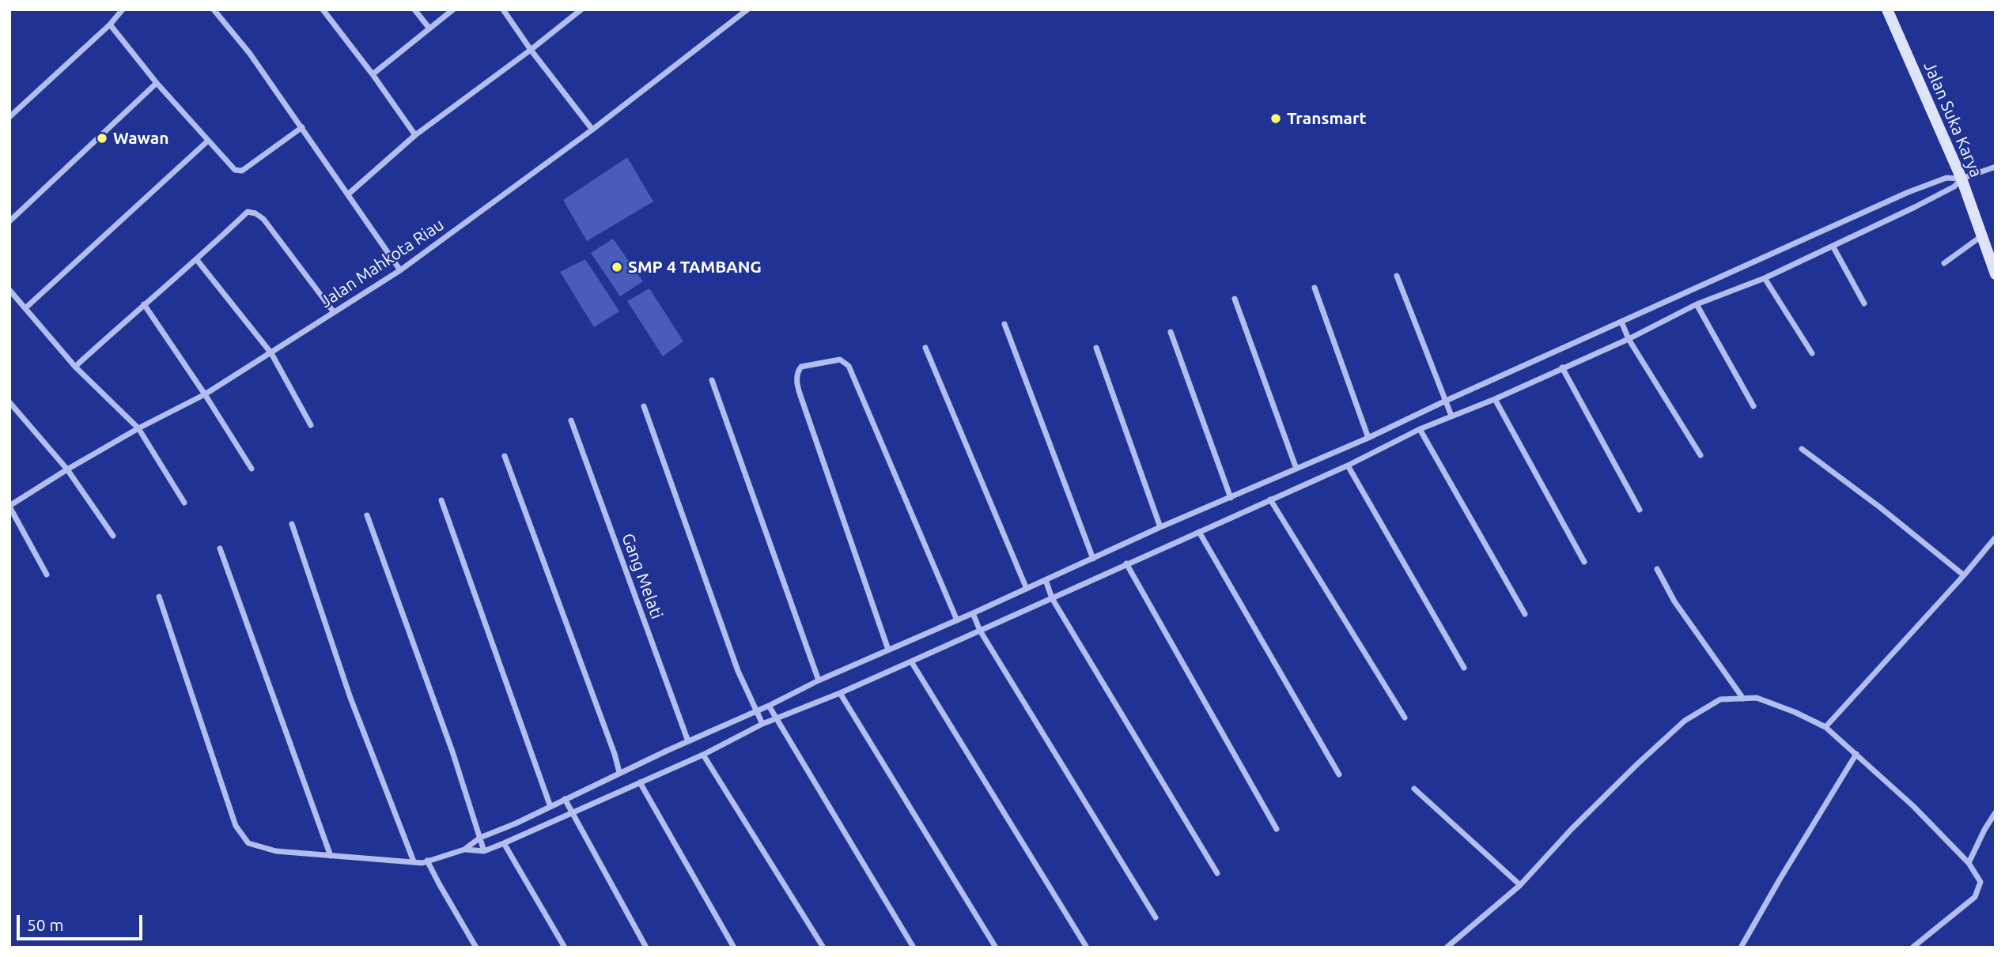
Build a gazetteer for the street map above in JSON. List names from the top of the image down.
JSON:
{
  "streets": {
    "main road": ["Jalan Suka Karya"],
    "street": ["Jalan Mahkota Riau", "Gang Melati"]
  },
  "places": ["Transmart", "Wawan", "SMP 4 TAMBANG"],
  "scale_bar": "50 m"
}
